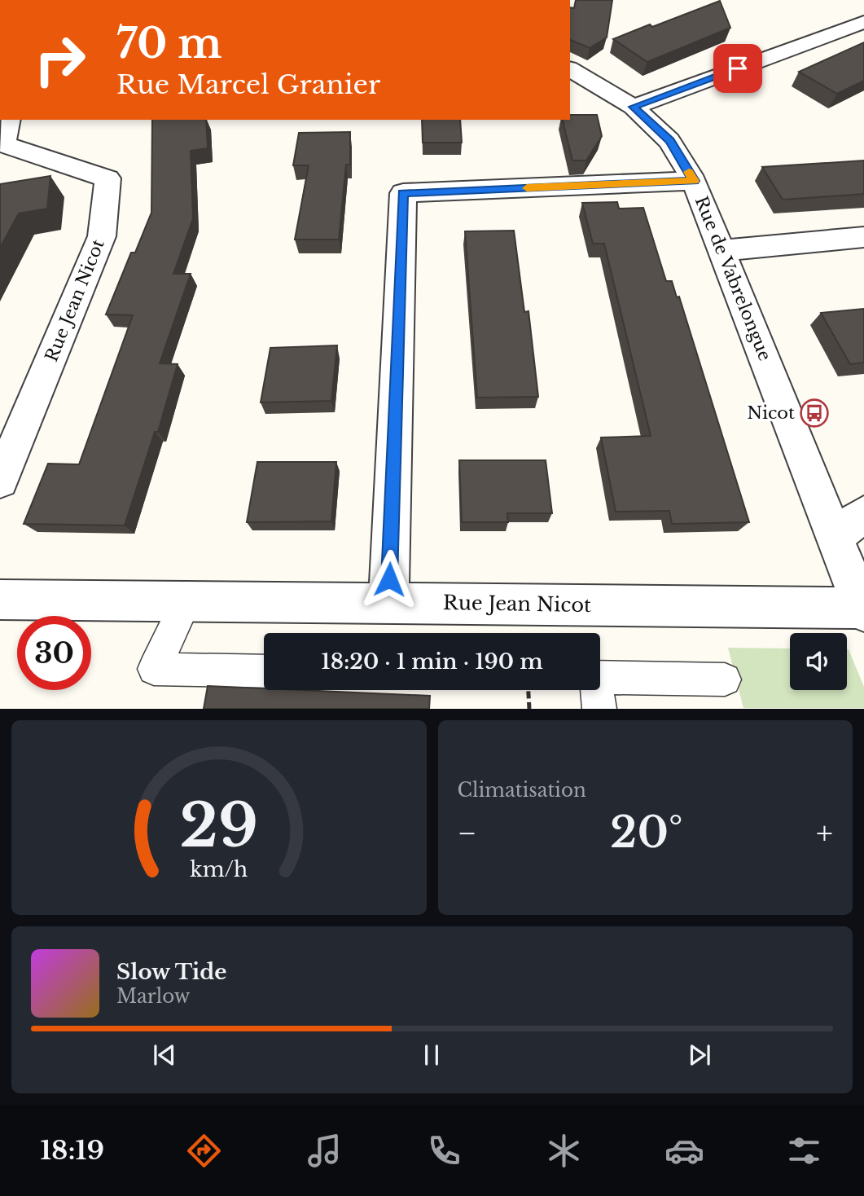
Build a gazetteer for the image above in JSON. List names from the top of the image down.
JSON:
{
  "streets": {
    "street": ["Rue de Vabrelongue", "Rue Jean Nicot"]
  },
  "crossings": [
    ["Rue de Vabrelongue", "Rue Jean Nicot"]
  ],
  "places": {
    "bus stop": ["Nicot"]
  },
  "page": {
    "turn": ["70 m", "Rue Marcel Granier"],
    "limit": "30",
    "trip": "18:20 · 1 min · 190 m",
    "tile": "Climatisation",
    "heat": ["−", "20°", "+"],
    "song": ["Slow Tide", "Marlow"],
    "tabs": "18:19",
    "gauge": ["29", "km/h"]
  }
}
